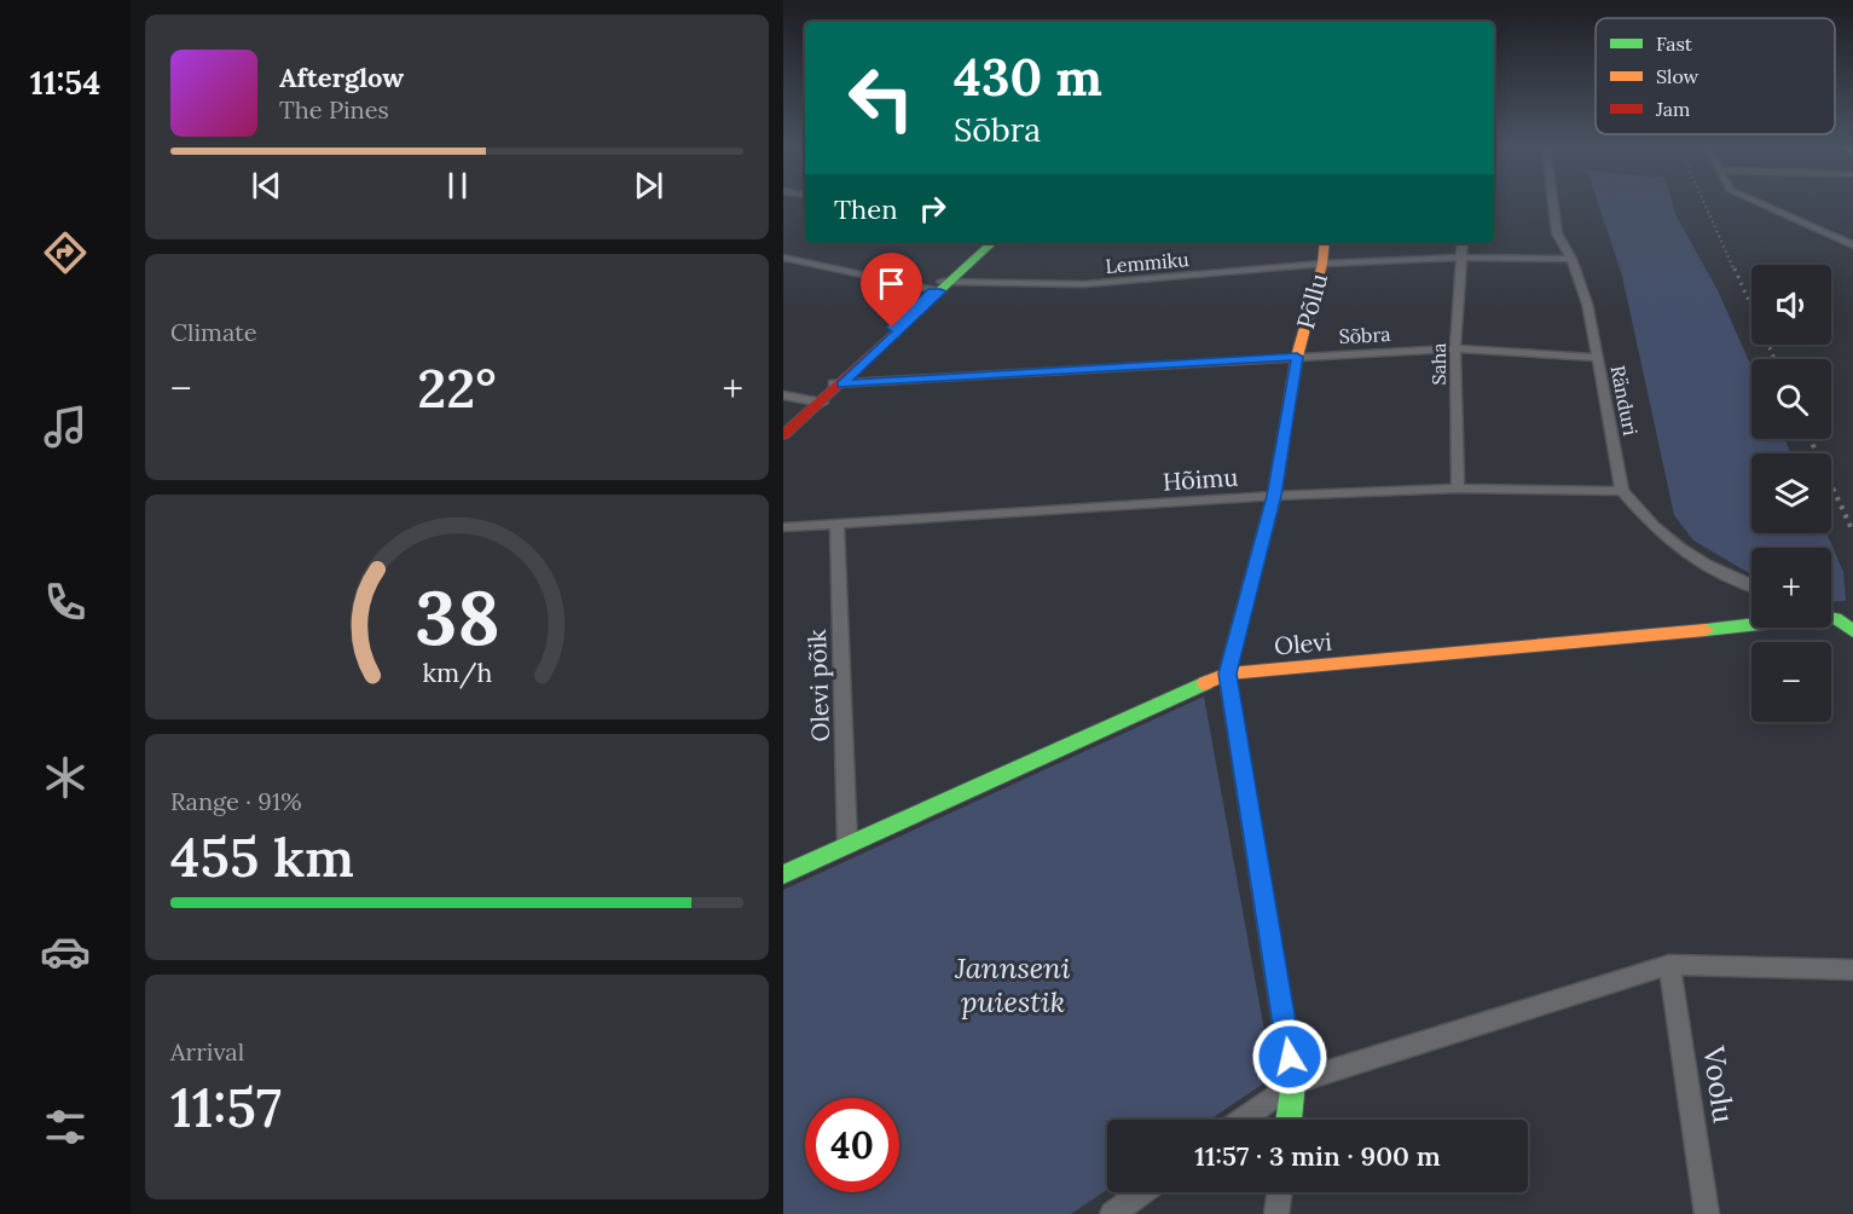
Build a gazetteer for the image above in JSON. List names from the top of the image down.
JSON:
{
  "streets": {
    "main road": ["Põllu", "Olevi"],
    "street": [
      "Lemmiku",
      "Sõbra",
      "Saha",
      "Ränduri",
      "Hõimu",
      "Olevi põik",
      "Voolu"
    ]
  },
  "crossings": [
    ["Lemmiku", "Põllu"],
    ["Lemmiku", "Saha"],
    ["Lemmiku", "Ränduri"],
    ["Põllu", "Sõbra"],
    ["Põllu", "Hõimu"],
    ["Põllu", "Olevi"],
    ["Sõbra", "Saha"],
    ["Sõbra", "Ränduri"],
    ["Saha", "Hõimu"],
    ["Ränduri", "Hõimu"],
    ["Hõimu", "Olevi põik"],
    ["Olevi", "Olevi põik"]
  ],
  "parks": ["Jannseni puiestik"],
  "legend": ["Fast", "Slow", "Jam"],
  "page": {
    "tabs": "11:54",
    "turn": ["430 m", "Sõbra"],
    "song": ["Afterglow", "The Pines"],
    "then": "Then",
    "tile": [
      "Climate",
      ["Range · 91%", "455 km"],
      ["Arrival", "11:57"]
    ],
    "map_buttons": ["+", "−"],
    "heat": ["−", "22°", "+"],
    "limit": "40",
    "trip": "11:57 · 3 min · 900 m",
    "gauge": ["38", "km/h"]
  }
}
